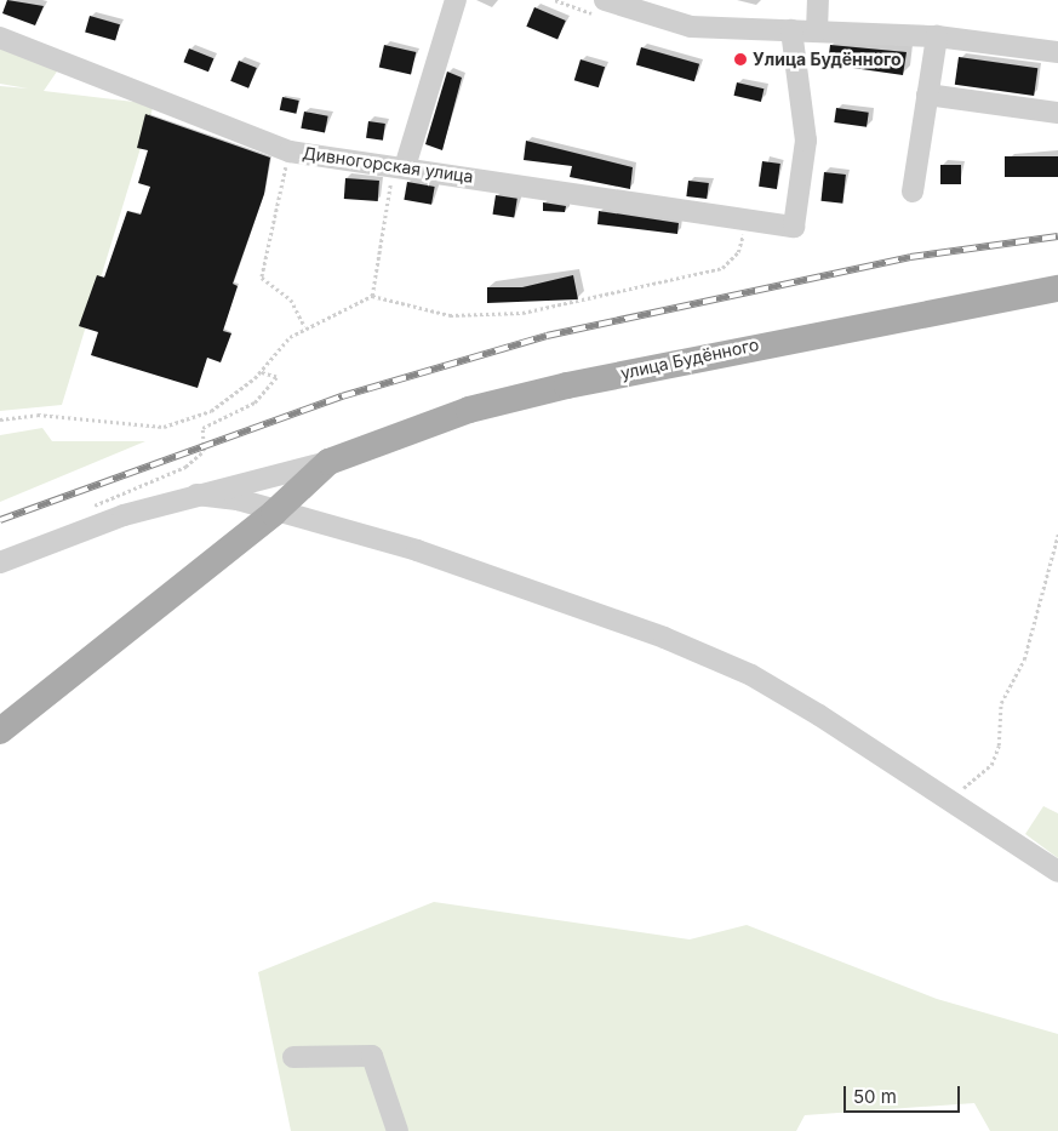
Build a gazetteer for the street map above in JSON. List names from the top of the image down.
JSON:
{
  "streets": {
    "main road": ["улица Будённого"],
    "street": ["Дивногорская улица"]
  },
  "places": ["Улица Будённого"],
  "scale_bar": "50 m"
}
